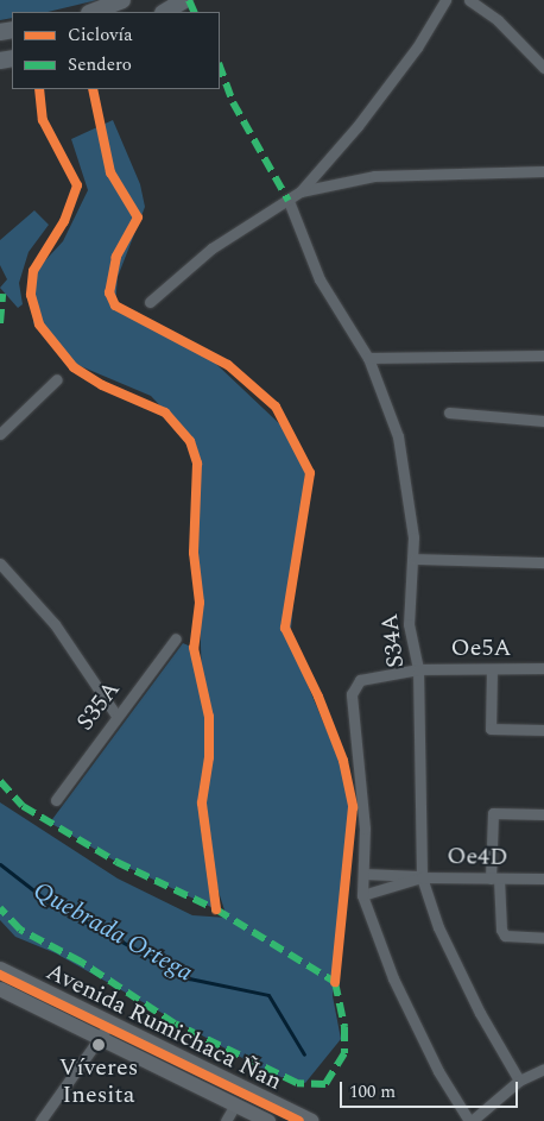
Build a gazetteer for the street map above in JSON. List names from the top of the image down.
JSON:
{
  "streets": {
    "main road": ["Avenida Rumichaca Ñan"],
    "street": [
      "S34A",
      "Oe5A",
      "S35A",
      "Oe4D"
    ]
  },
  "crossings": [
    ["S34A", "Oe5A"],
    ["S34A", "Oe4D"]
  ],
  "water": ["Quebrada Ortega"],
  "places": ["Víveres Inesita"],
  "legend": ["Ciclovía", "Sendero"],
  "scale_bar": "100 m"
}
